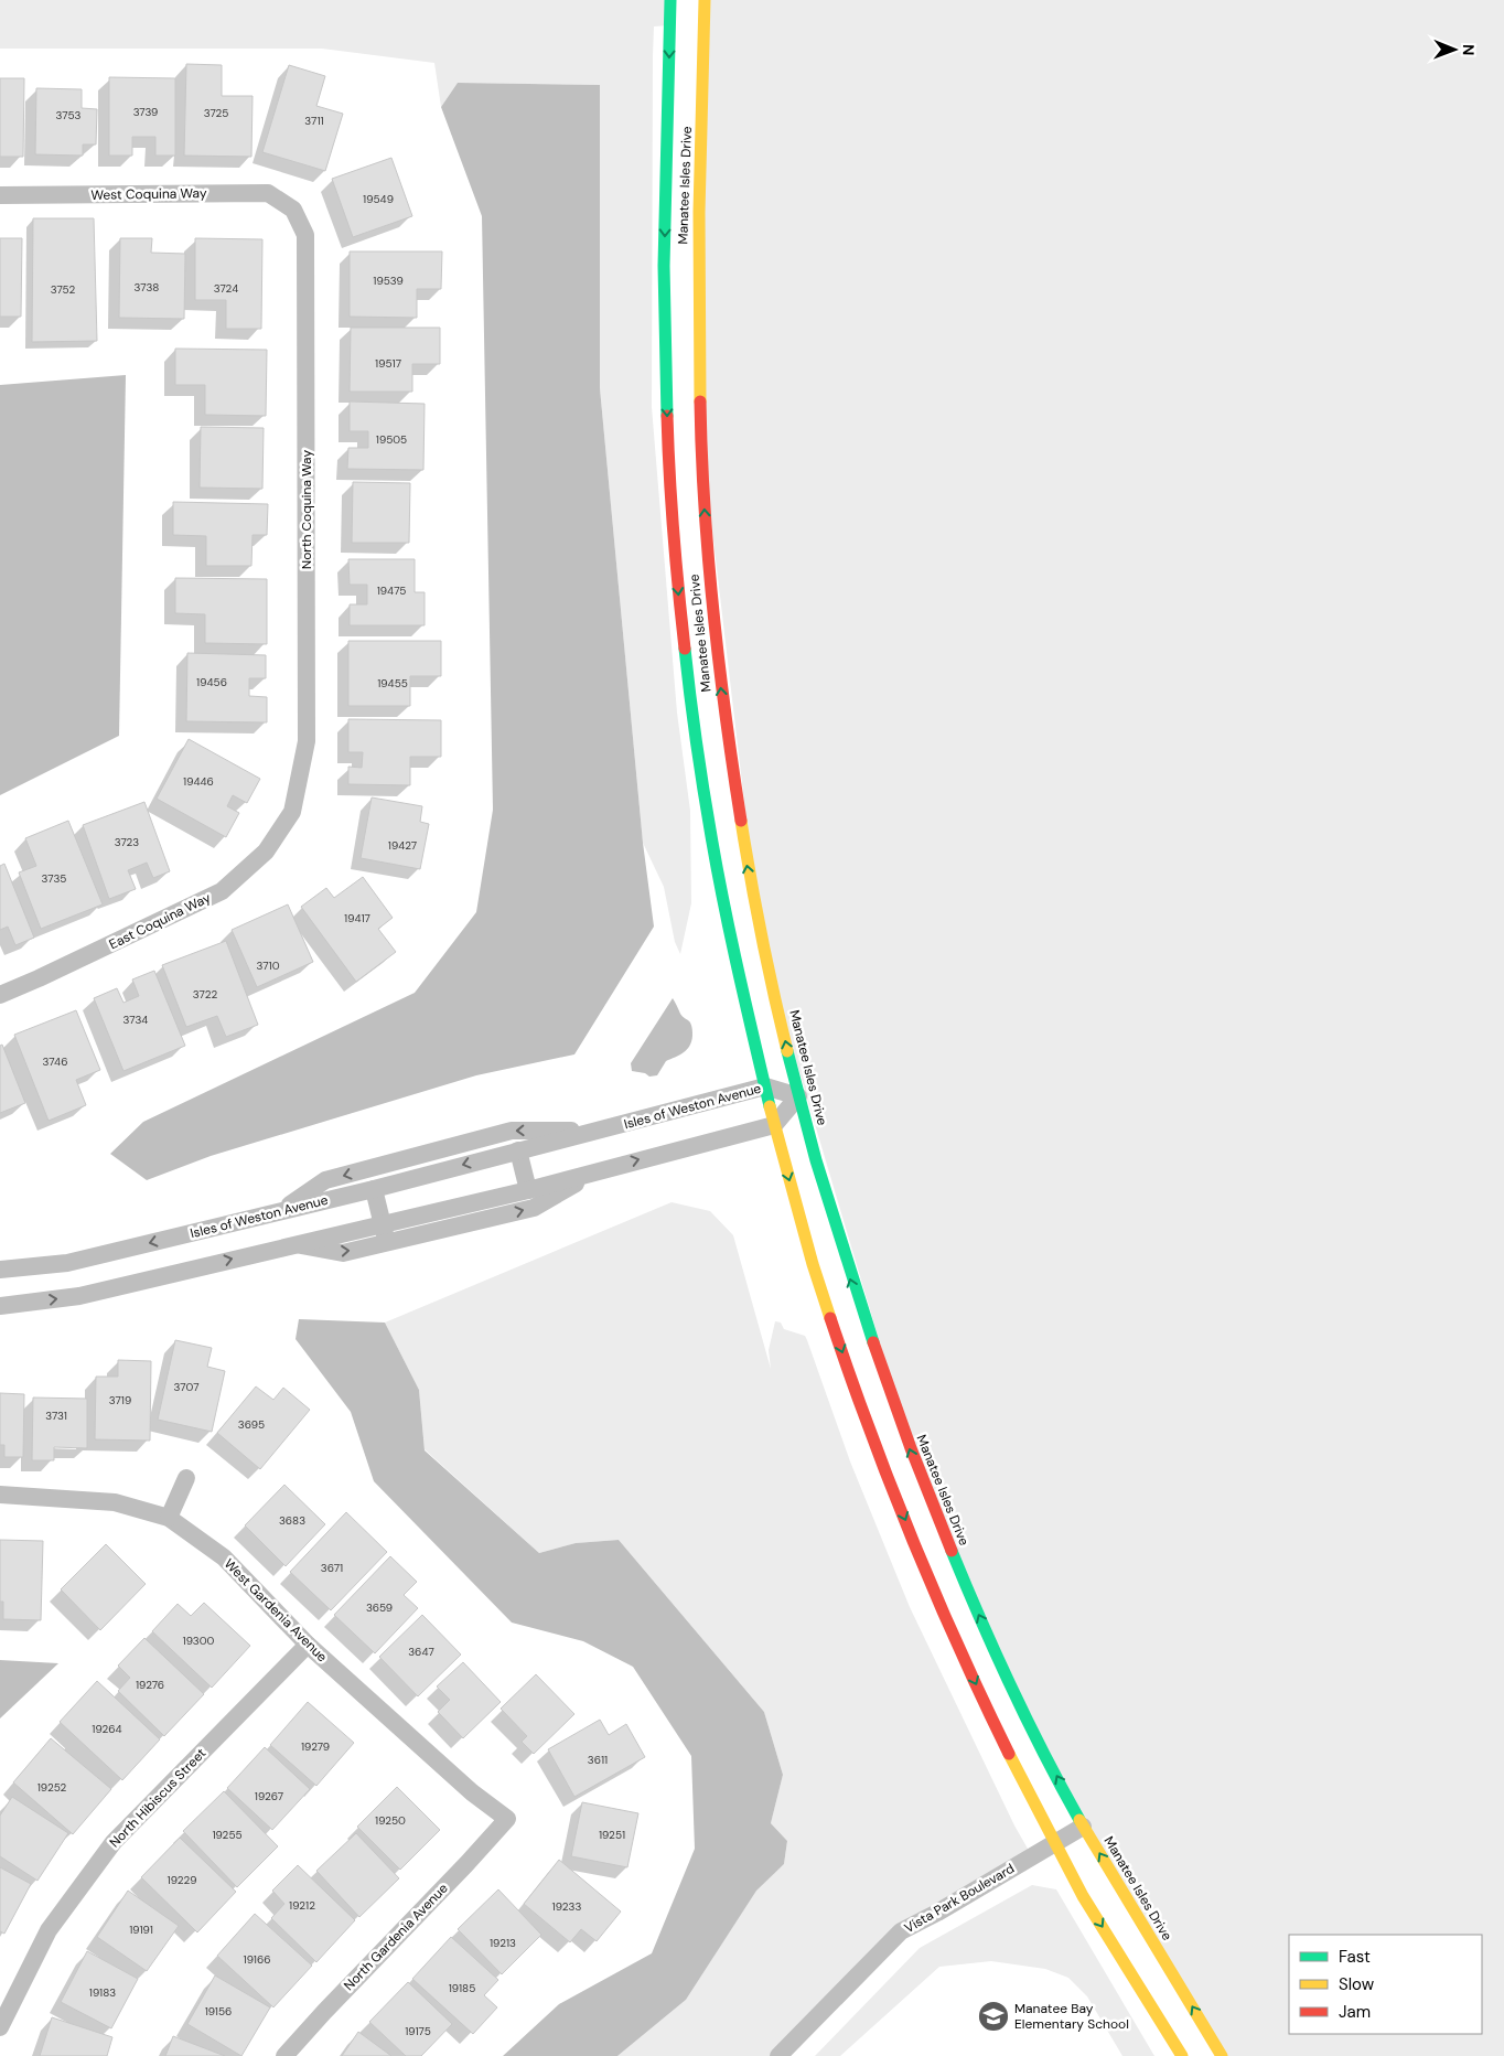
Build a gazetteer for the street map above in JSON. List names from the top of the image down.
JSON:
{
  "streets": {
    "street": [
      "Manatee Isles Drive",
      "West Coquina Way",
      "North Coquina Way",
      "East Coquina Way",
      "Isles of Weston Avenue",
      "West Gardenia Avenue",
      "North Hibiscus Street",
      "Vista Park Boulevard",
      "North Gardenia Avenue"
    ]
  },
  "crossings": [
    ["Manatee Isles Drive", "Isles of Weston Avenue"],
    ["Manatee Isles Drive", "Vista Park Boulevard"],
    ["West Coquina Way", "North Coquina Way"],
    ["North Coquina Way", "East Coquina Way"],
    ["West Gardenia Avenue", "North Hibiscus Street"],
    ["West Gardenia Avenue", "North Gardenia Avenue"]
  ],
  "places": {
    "school or university": ["Manatee Bay Elementary School"]
  },
  "house_numbers": [
    "3739",
    "3725",
    "3753",
    "3711",
    "19549",
    "19539",
    "3738",
    "3724",
    "3752",
    "19517",
    "19505",
    "19475",
    "19456",
    "19455",
    "19446",
    "3723",
    "19427",
    "3735",
    "19417",
    "3710",
    "3722",
    "3734",
    "3746",
    "3707",
    "3719",
    "3731",
    "3695",
    "3683",
    "3671",
    "3659",
    "19300",
    "3647",
    "19276",
    "19264",
    "19279",
    "3611",
    "19252",
    "19267",
    "19250",
    "19255",
    "19251",
    "19229",
    "19212",
    "19233",
    "19191",
    "19213",
    "19166",
    "19185",
    "19183",
    "19156",
    "19175"
  ],
  "legend": ["Fast", "Slow", "Jam"],
  "north": "right"
}
